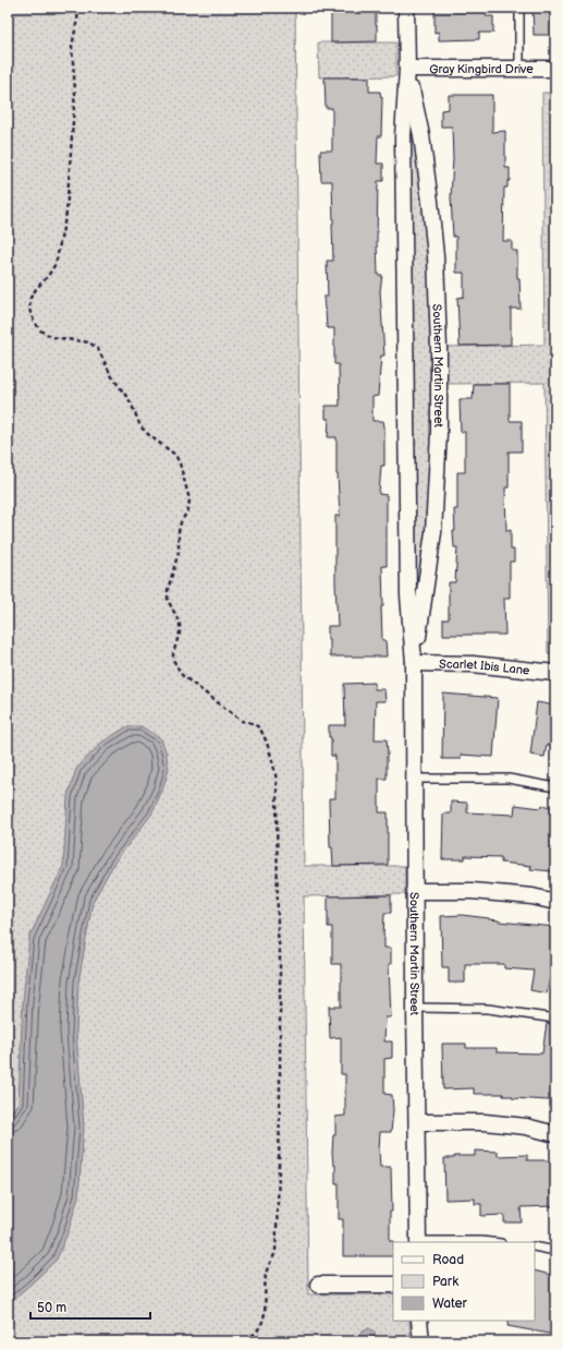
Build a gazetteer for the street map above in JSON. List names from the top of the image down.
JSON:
{
  "streets": {
    "street": ["Gray Kingbird Drive", "Southern Martin Street", "Scarlet Ibis Lane"]
  },
  "crossings": [
    ["Gray Kingbird Drive", "Southern Martin Street"],
    ["Southern Martin Street", "Scarlet Ibis Lane"]
  ],
  "legend": ["Road", "Park", "Water"],
  "scale_bar": "50 m"
}
